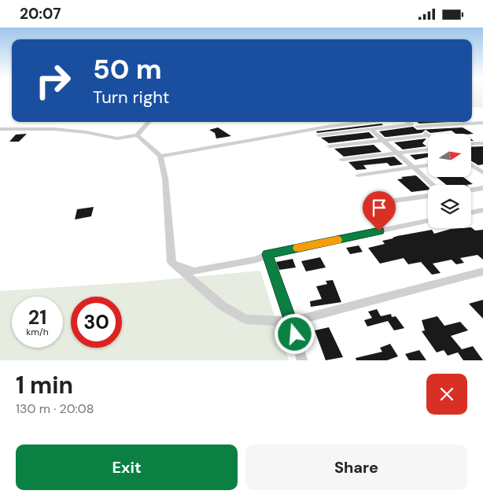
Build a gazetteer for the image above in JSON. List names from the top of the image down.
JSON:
{
  "north": "right",
  "page": {
    "status": "20:07",
    "turn": ["50 m", "Turn right"],
    "speed": "21 km/h",
    "limit": "30",
    "heading": ["1 min", "130 m · 20:08"],
    "buttons": ["Exit", "Share"]
  }
}
